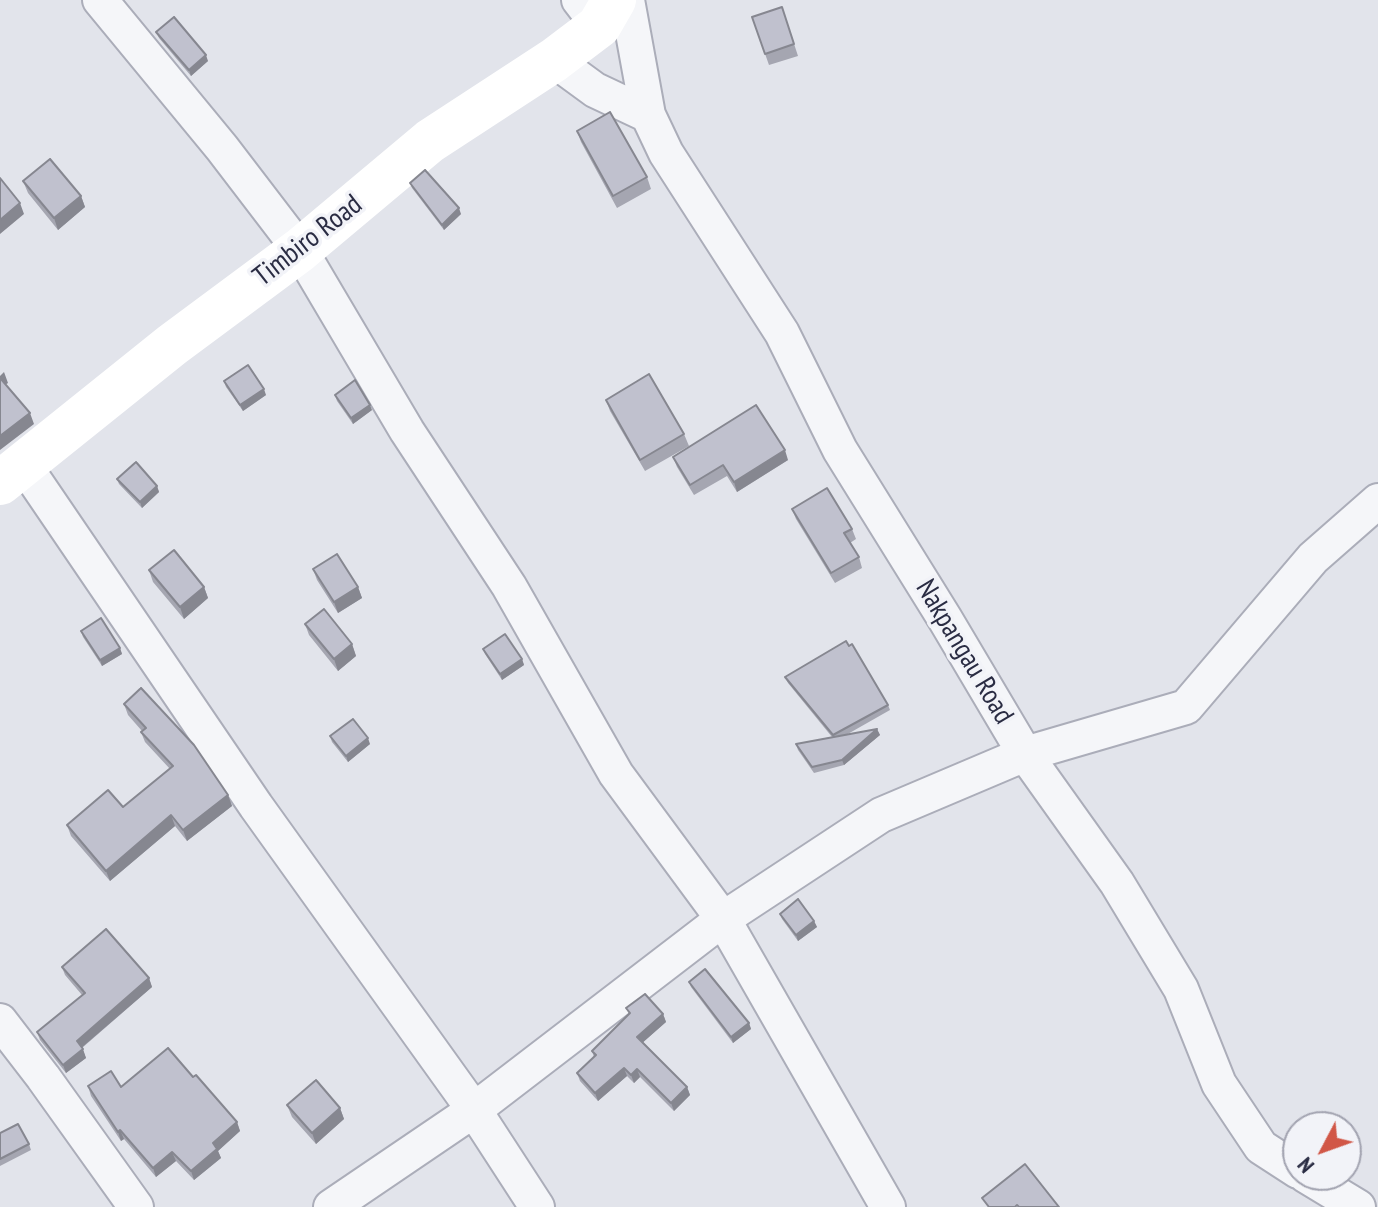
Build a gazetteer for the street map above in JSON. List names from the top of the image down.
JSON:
{
  "streets": {
    "main road": ["Timbiro Road"],
    "street": ["Nakpangau Road"]
  },
  "crossings": [
    ["Timbiro Road", "Nakpangau Road"]
  ],
  "north": "bottom left"
}
